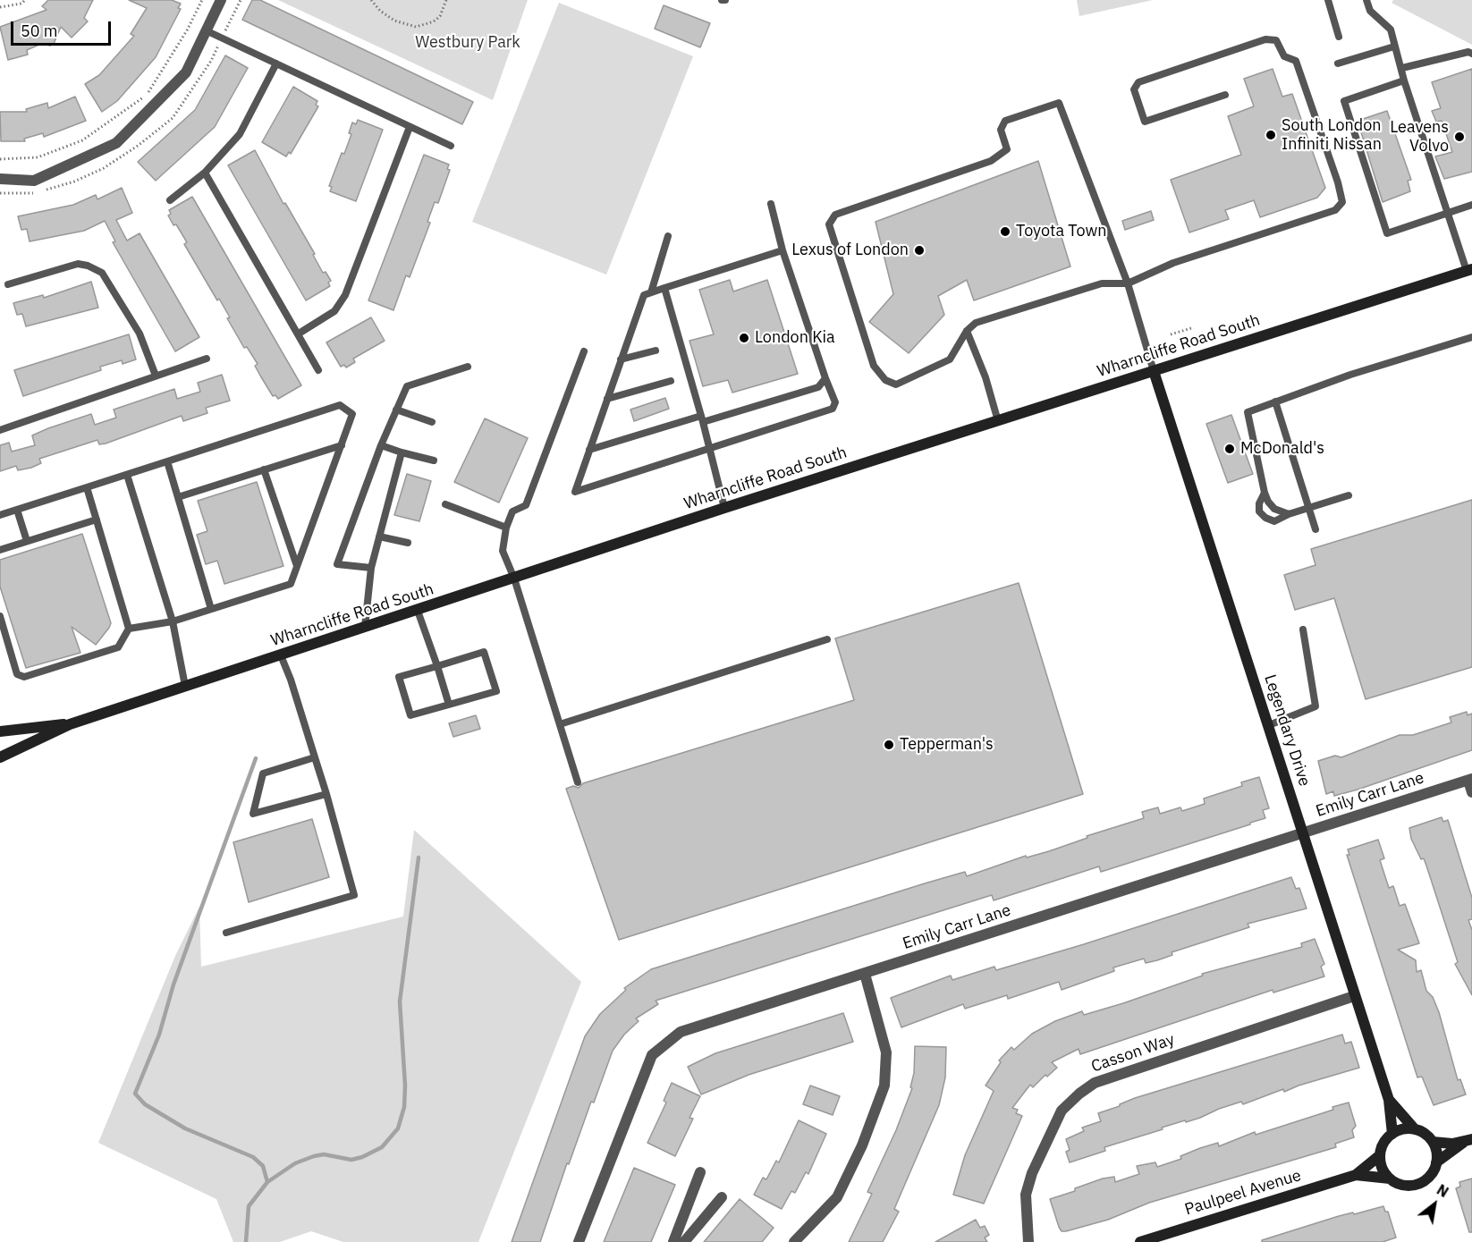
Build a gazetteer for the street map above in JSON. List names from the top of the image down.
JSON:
{
  "streets": {
    "main road": ["Wharncliffe Road South", "Legendary Drive", "Paulpeel Avenue"],
    "street": ["Emily Carr Lane", "Casson Way"]
  },
  "crossings": [
    ["Wharncliffe Road South", "Legendary Drive"],
    ["Legendary Drive", "Emily Carr Lane"],
    ["Legendary Drive", "Casson Way"],
    ["Legendary Drive", "Paulpeel Avenue"]
  ],
  "parks": ["Westbury Park"],
  "places": [
    "South London Infiniti Nissan",
    "Leavens Volvo",
    "Toyota Town",
    "Lexus of London",
    "London Kia",
    "McDonald's",
    "Tepperman's"
  ],
  "scale_bar": "50 m",
  "north": "top right"
}
